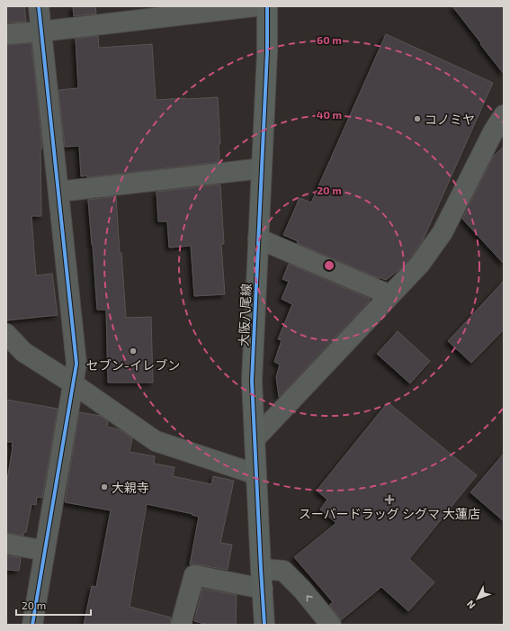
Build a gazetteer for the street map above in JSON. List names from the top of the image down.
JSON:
{
  "streets": {
    "main road": ["大阪八尾線"]
  },
  "places": {
    "other": ["コノミヤ", "セブン-イレブン", "大親寺"],
    "health": ["スーバードラッグ シグマ 大蓮店"]
  },
  "scale_bar": "20 m",
  "north": "bottom left",
  "rings": ["60 m", "40 m", "20 m"]
}
